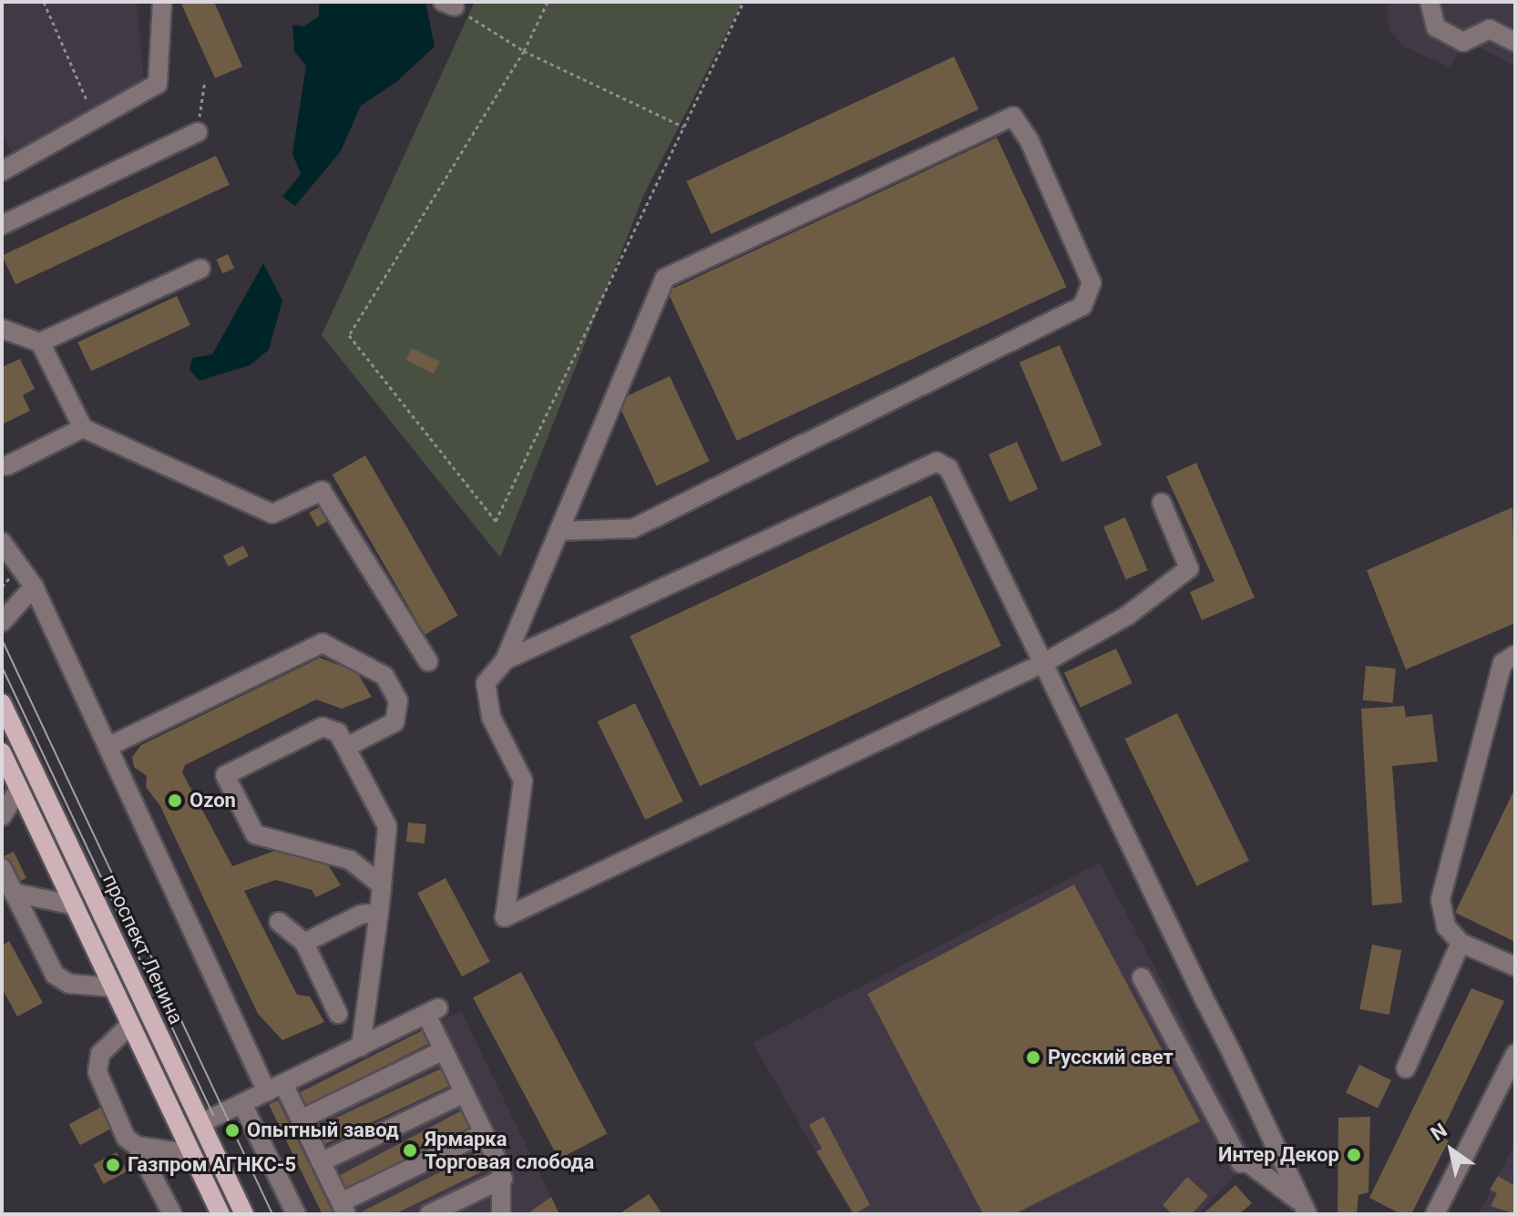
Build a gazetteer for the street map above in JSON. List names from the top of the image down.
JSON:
{
  "streets": {
    "main road": ["проспект Ленина"]
  },
  "places": [
    "Ozon",
    "Русский свет",
    "Опытный завод",
    "Ярмарка Торговая слобода",
    "Интер Декор",
    "Газпром АГНКС-5"
  ],
  "north": "top left"
}
